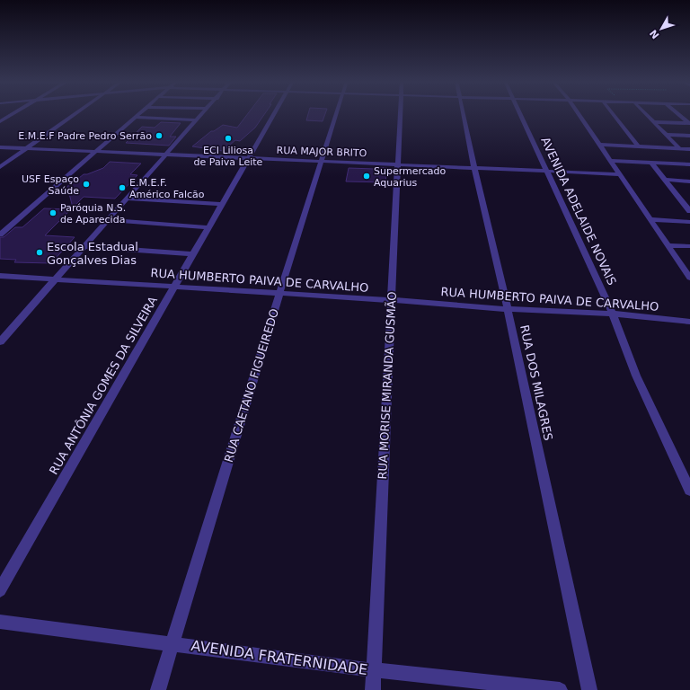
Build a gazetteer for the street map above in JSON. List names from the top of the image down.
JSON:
{
  "streets": {
    "street": [
      "RUA MAJOR BRITO",
      "AVENIDA ADELAIDE NOVAIS",
      "RUA HUMBERTO PAIVA DE CARVALHO",
      "RUA DOS MILAGRES",
      "RUA ANTÔNIA GOMES DA SILVEIRA",
      "RUA CAETANO FIGUEIREDO",
      "RUA MORISE MIRANDA GUSMÃO",
      "AVENIDA FRATERNIDADE"
    ]
  },
  "crossings": [
    ["RUA MAJOR BRITO", "AVENIDA ADELAIDE NOVAIS"],
    ["RUA MAJOR BRITO", "RUA DOS MILAGRES"],
    ["RUA MAJOR BRITO", "RUA ANTÔNIA GOMES DA SILVEIRA"],
    ["RUA MAJOR BRITO", "RUA CAETANO FIGUEIREDO"],
    ["RUA MAJOR BRITO", "RUA MORISE MIRANDA GUSMÃO"],
    ["AVENIDA ADELAIDE NOVAIS", "RUA HUMBERTO PAIVA DE CARVALHO"],
    ["RUA HUMBERTO PAIVA DE CARVALHO", "RUA DOS MILAGRES"],
    ["RUA HUMBERTO PAIVA DE CARVALHO", "RUA ANTÔNIA GOMES DA SILVEIRA"],
    ["RUA HUMBERTO PAIVA DE CARVALHO", "RUA CAETANO FIGUEIREDO"],
    ["RUA HUMBERTO PAIVA DE CARVALHO", "RUA MORISE MIRANDA GUSMÃO"],
    ["RUA CAETANO FIGUEIREDO", "AVENIDA FRATERNIDADE"],
    ["RUA MORISE MIRANDA GUSMÃO", "AVENIDA FRATERNIDADE"]
  ],
  "places": [
    "E.M.E.F Padre Pedro Serrão",
    "ECI Liliosa de Paiva Leite",
    "Supermercado Aquarius",
    "USF Espaço Saúde",
    "E.M.E.F. Américo Falcão",
    "Paróquia N.S. de Aparecida",
    "Escola Estadual Gonçalves Dias"
  ],
  "north": "bottom left"
}
